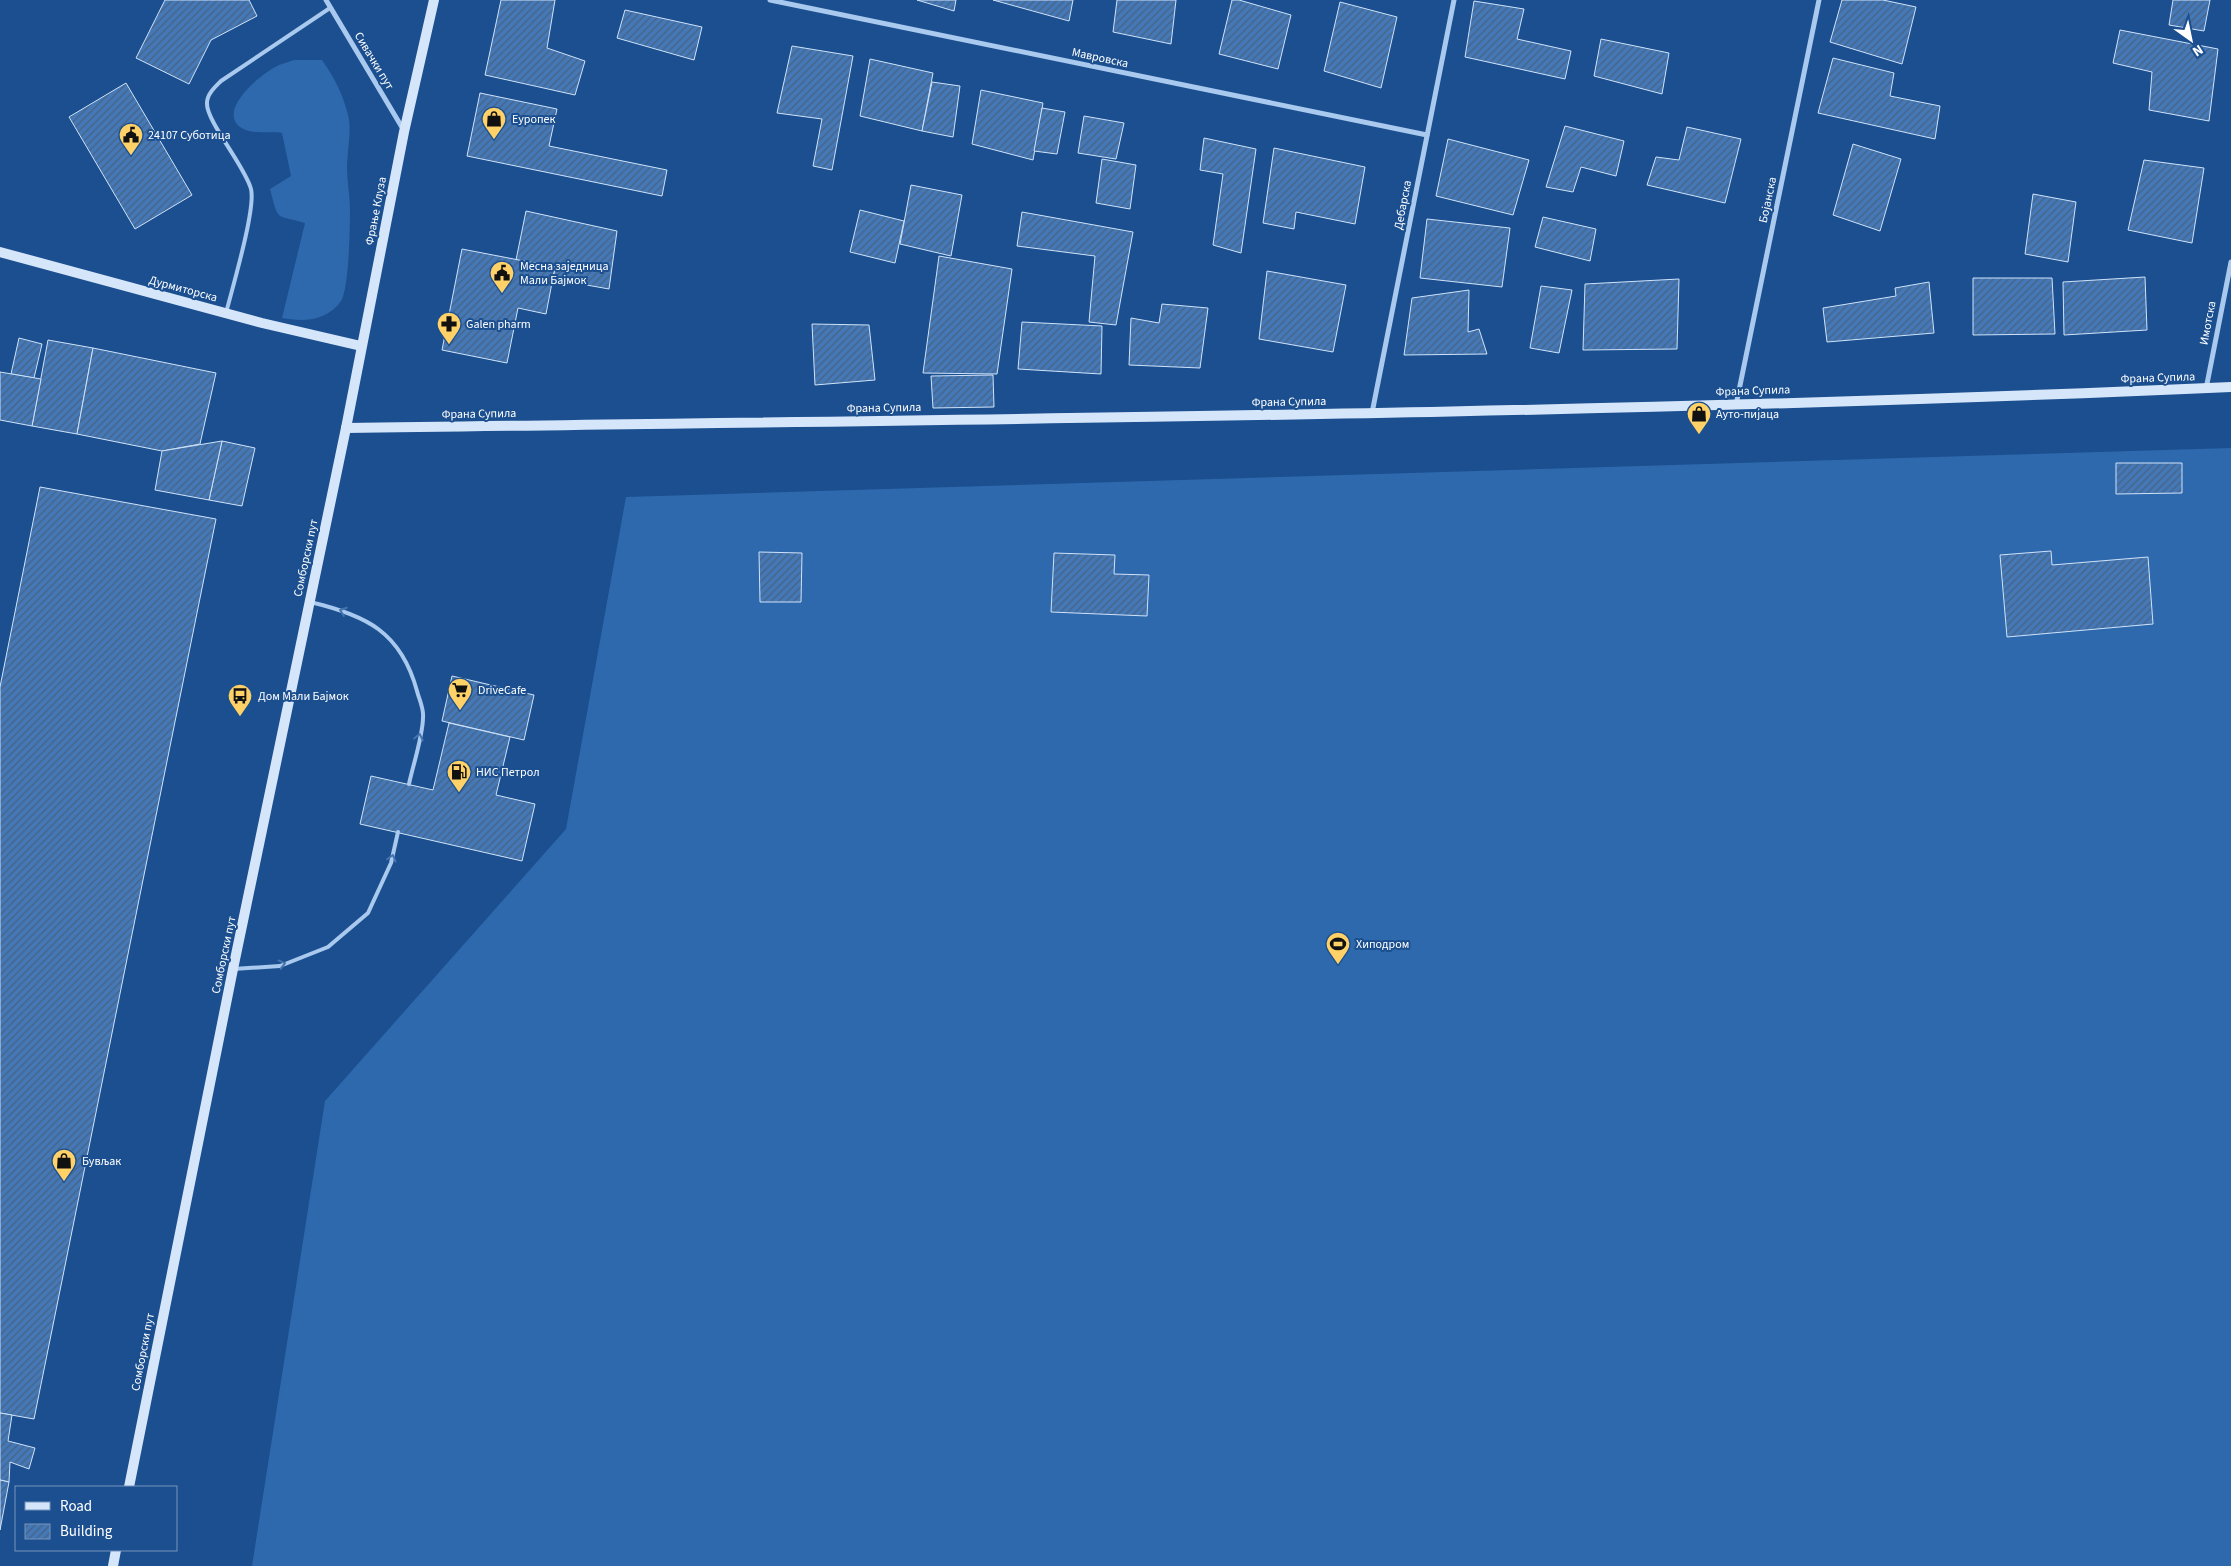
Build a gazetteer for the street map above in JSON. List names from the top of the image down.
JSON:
{
  "streets": {
    "street": [
      "Мавровска",
      "Сивачки пут",
      "Бојанска",
      "Дебарска",
      "Фрање Клуза",
      "Дурмиторска",
      "Имотска",
      "Франа Супила",
      "Сомборски пут"
    ]
  },
  "crossings": [
    ["Мавровска", "Дебарска"],
    ["Сивачки пут", "Фрање Клуза"],
    ["Бојанска", "Франа Супила"],
    ["Дебарска", "Франа Супила"],
    ["Фрање Клуза", "Дурмиторска"],
    ["Фрање Клуза", "Франа Супила"],
    ["Фрање Клуза", "Сомборски пут"],
    ["Имотска", "Франа Супила"],
    ["Франа Супила", "Сомборски пут"]
  ],
  "places": {
    "shop": ["Еуропек", "Ауто-пијаца", "Бувљак"],
    "public building": ["24107 Суботица", "Месна заједница Мали Бајмок"],
    "pharmacy": ["Galen pharm"],
    "supermarket": ["DriveCafe"],
    "bus stop": ["Дом Мали Бајмок"],
    "fuel station": ["НИС Петрол"],
    "sports": ["Хиподром"]
  },
  "legend": ["Road", "Building"],
  "north": "bottom right"
}
